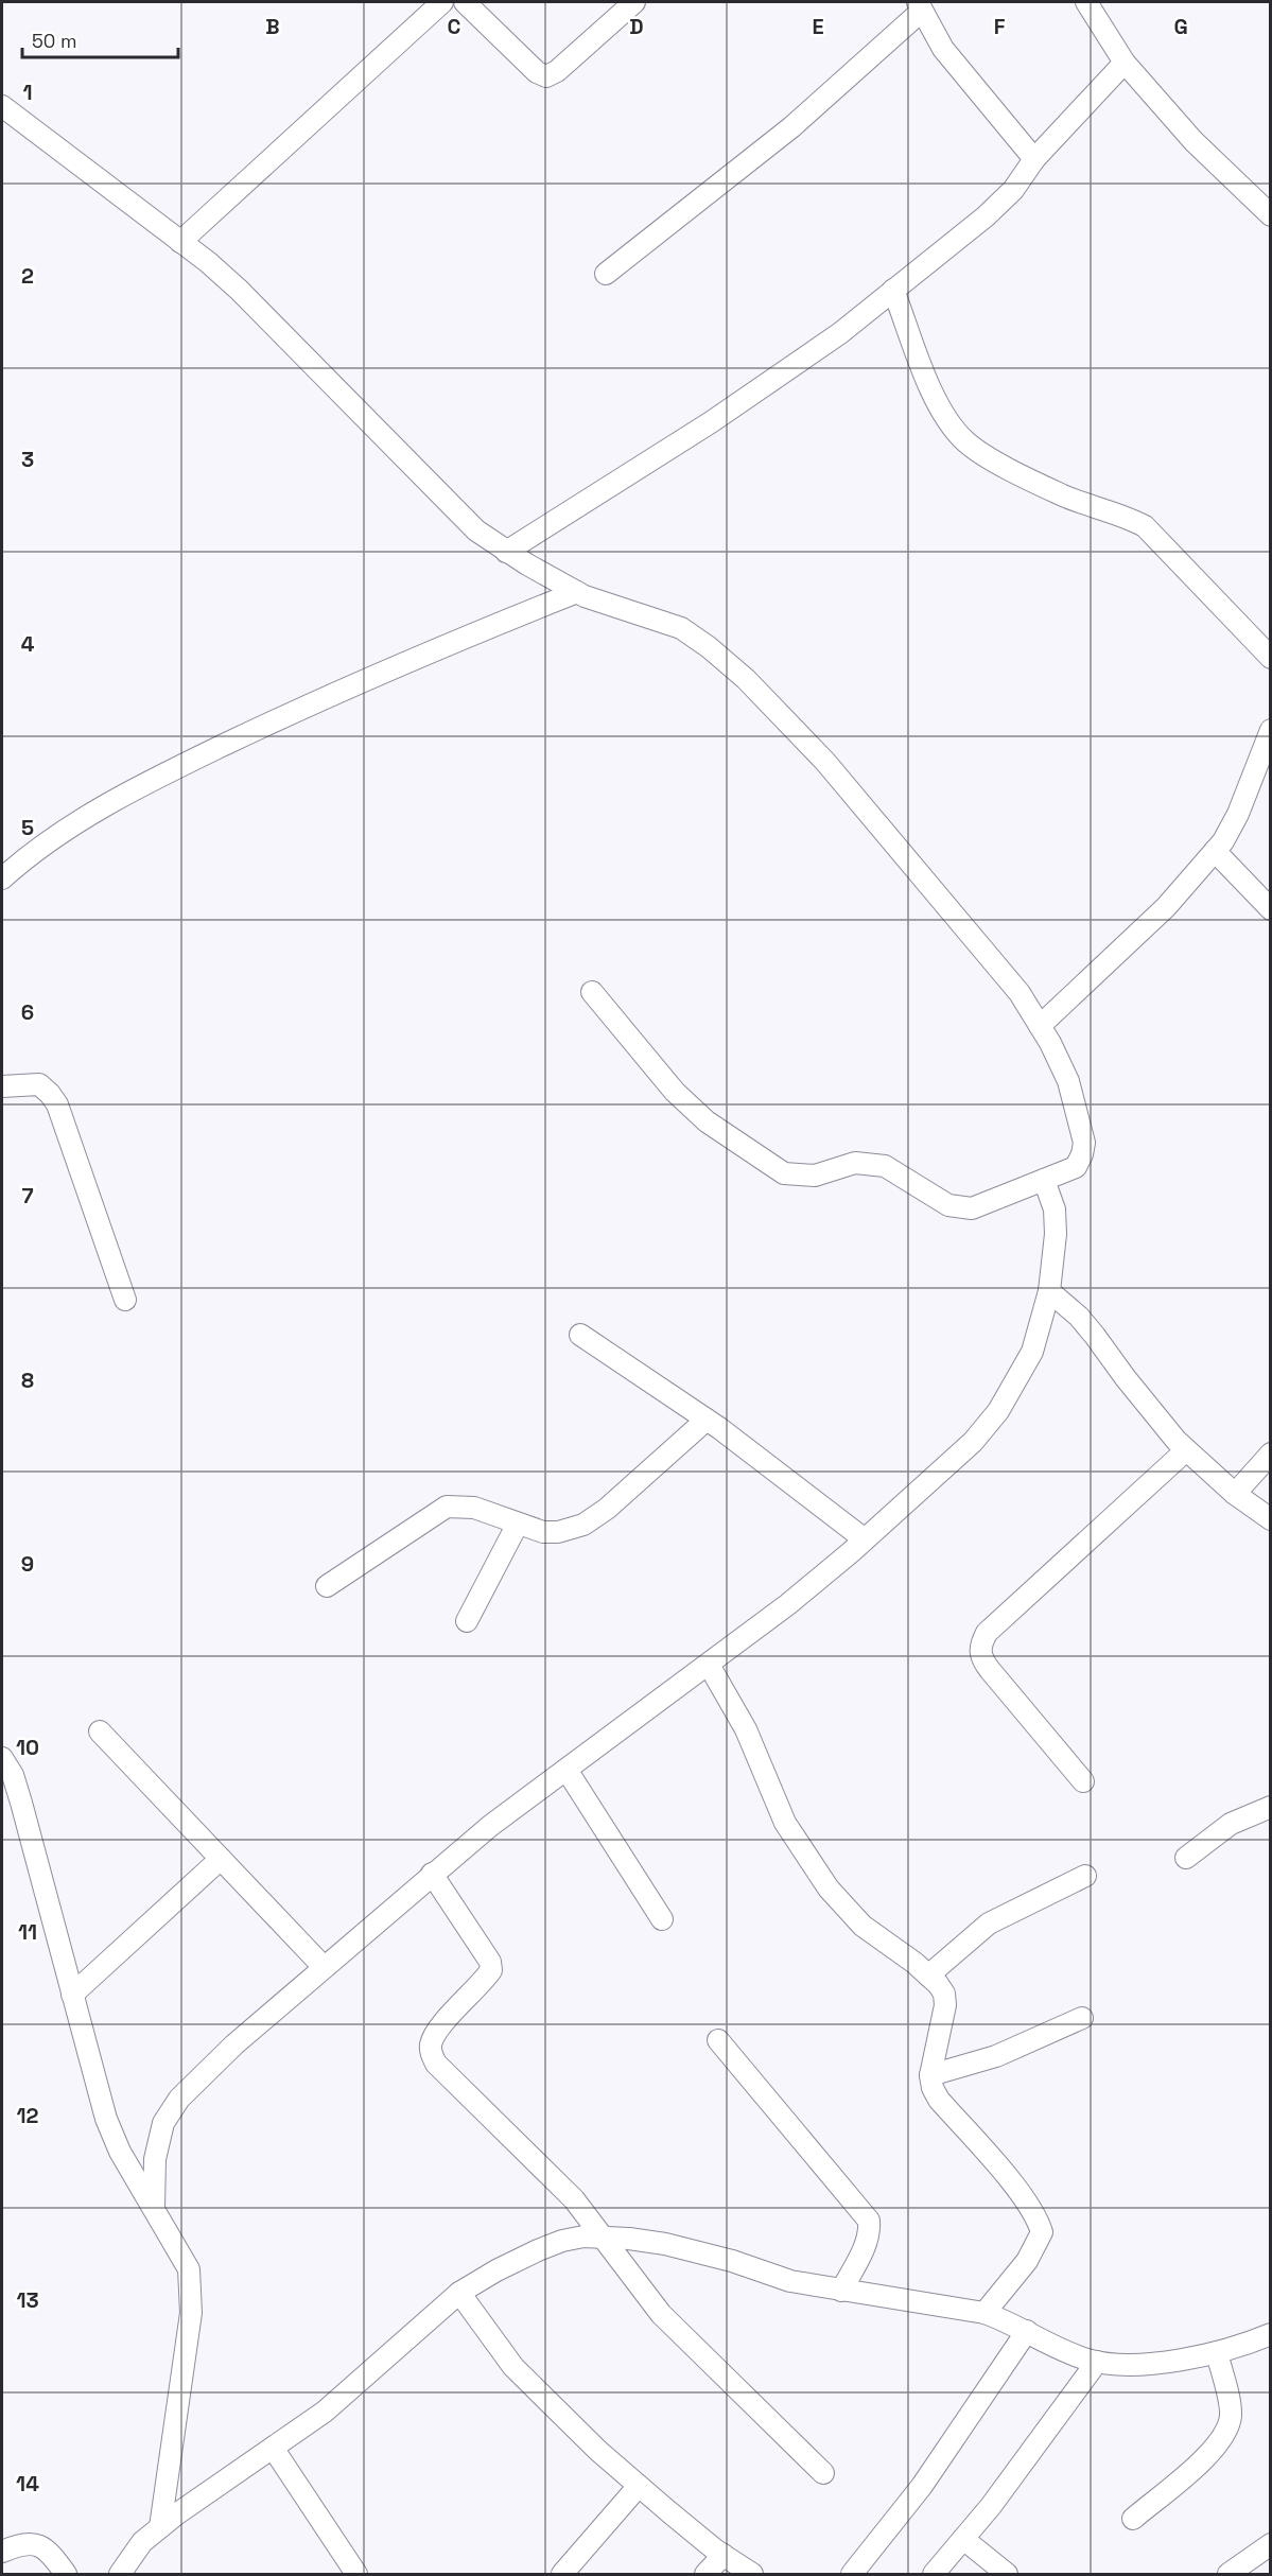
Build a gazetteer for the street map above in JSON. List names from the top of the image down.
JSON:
{
  "scale_bar": "50 m",
  "grid": {
    "columns": [
      "B",
      "C",
      "D",
      "E",
      "F",
      "G"
    ],
    "rows": [
      "1",
      "2",
      "3",
      "4",
      "5",
      "6",
      "7",
      "8",
      "9",
      "10",
      "11",
      "12",
      "13",
      "14"
    ]
  }
}
